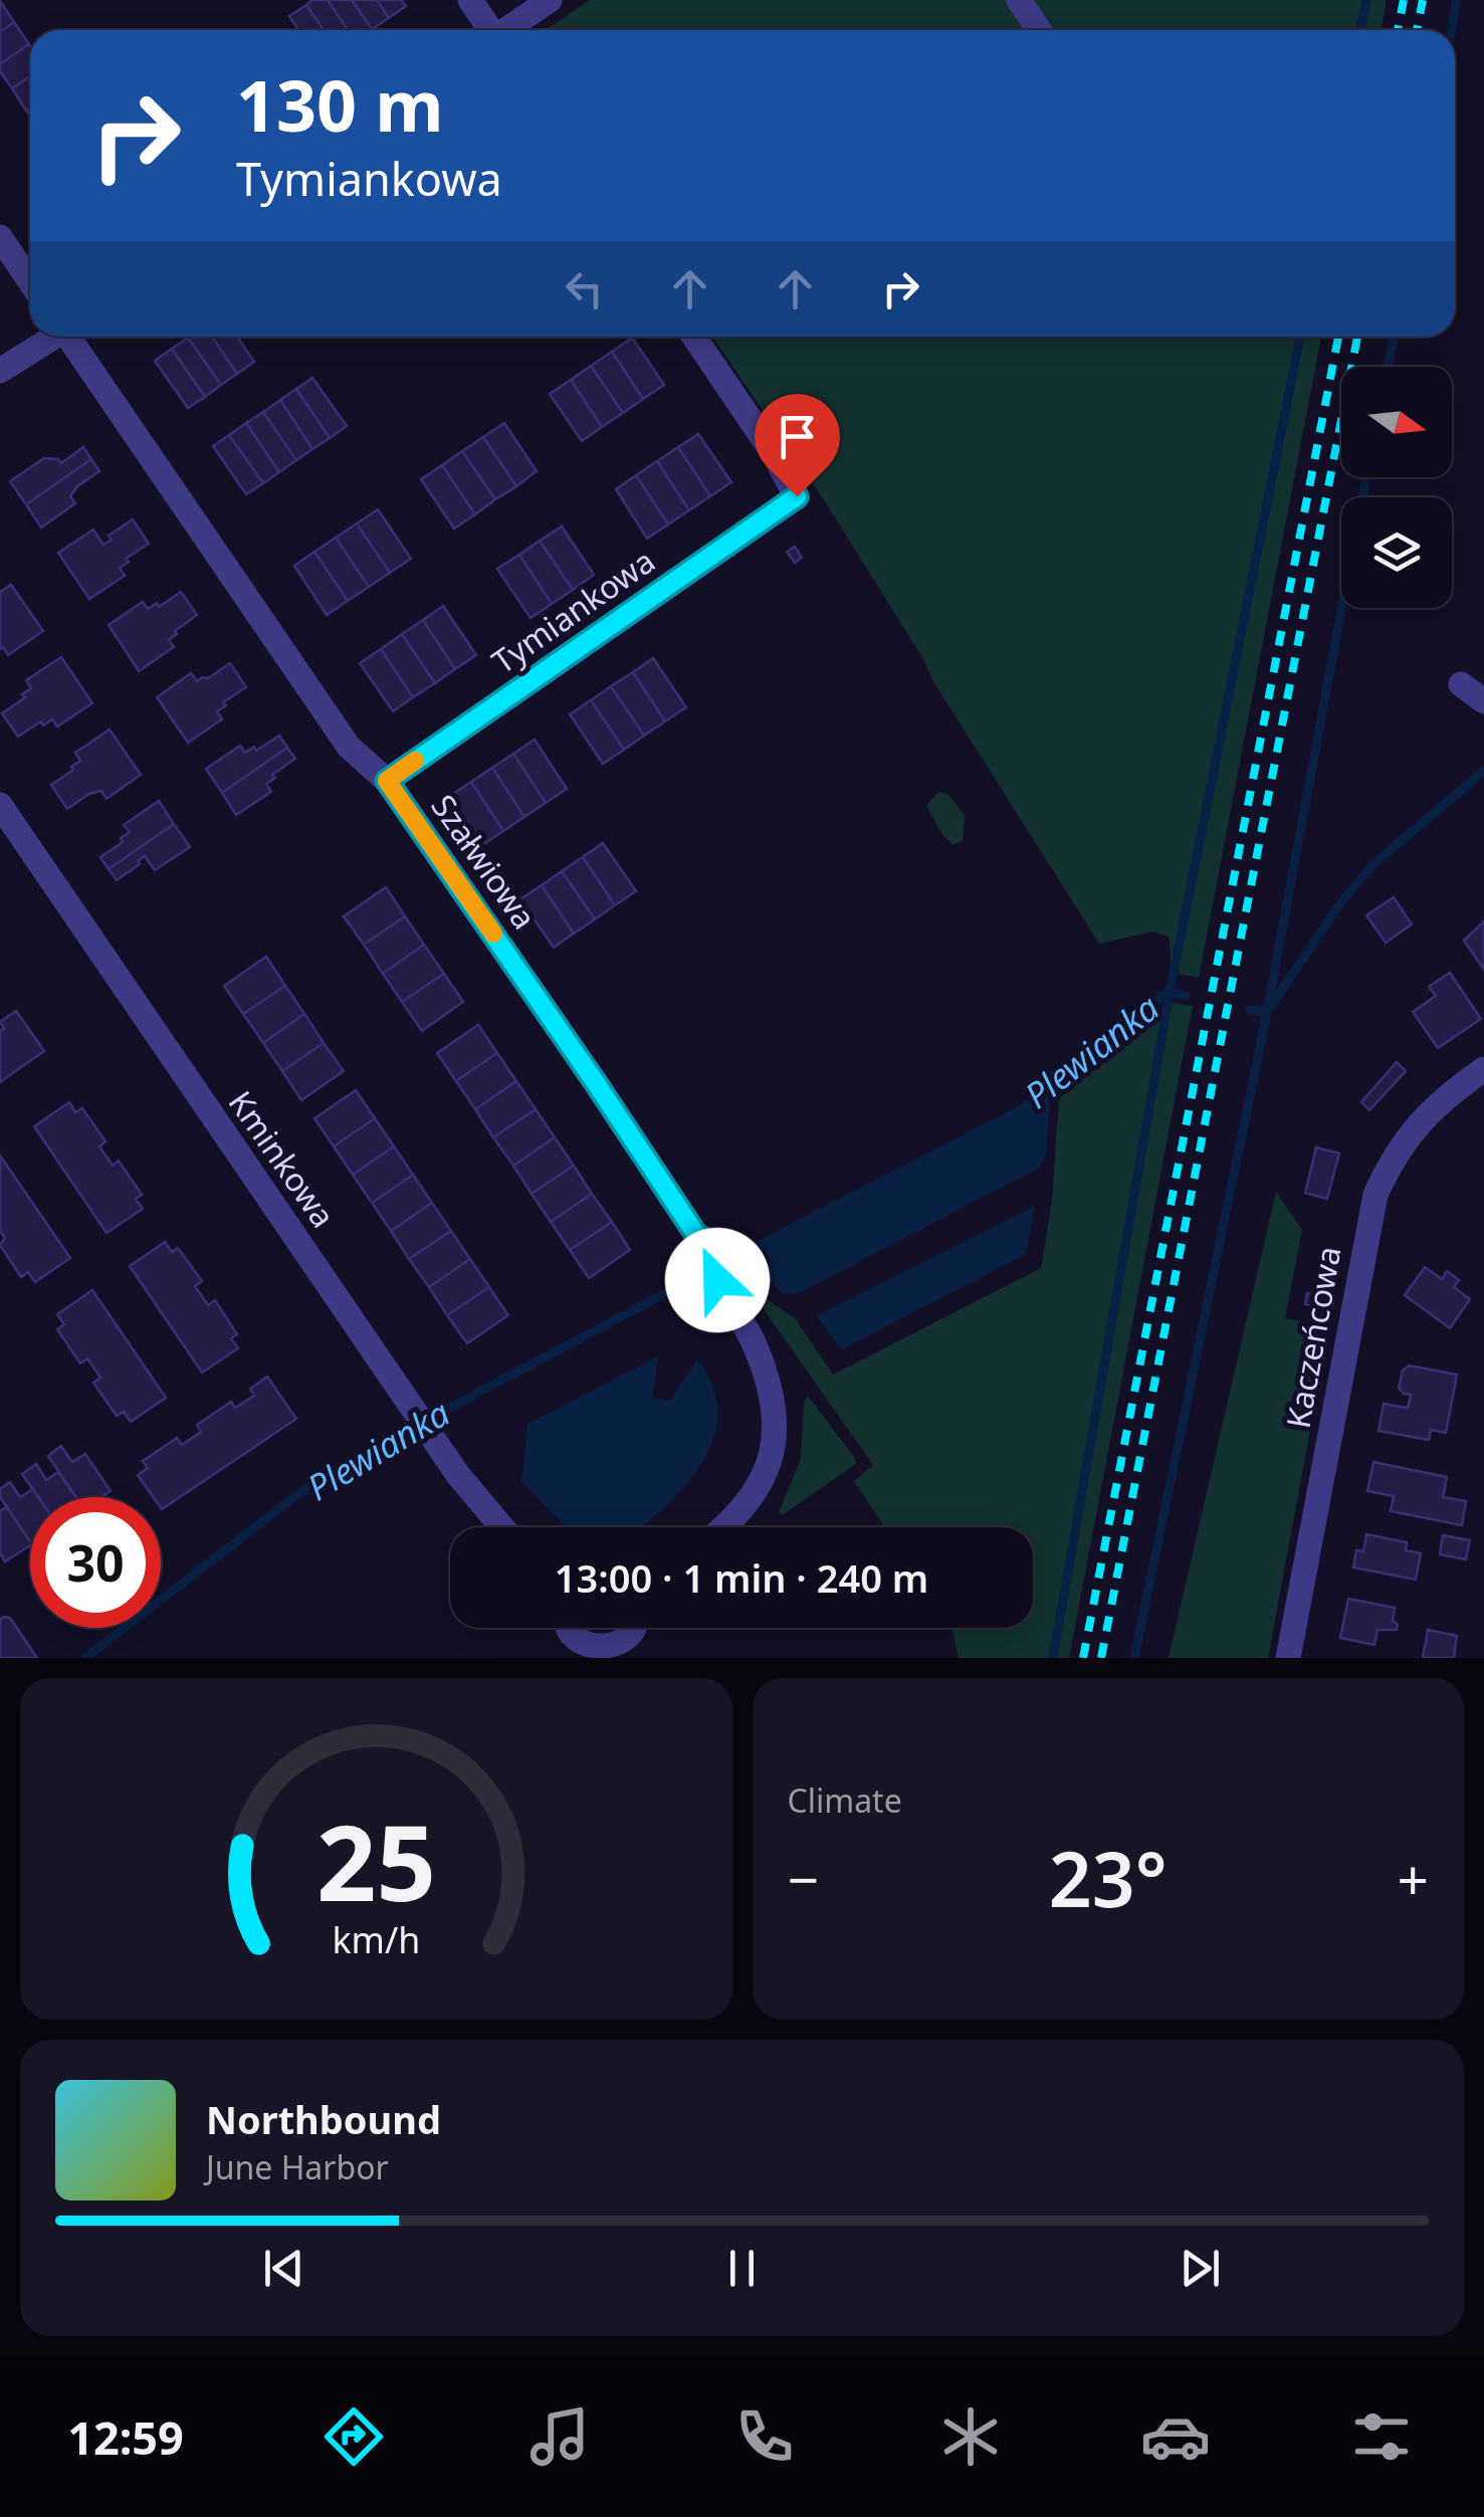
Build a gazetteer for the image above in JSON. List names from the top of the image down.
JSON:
{
  "streets": {
    "street": [
      "Tymiankowa",
      "Szałwiowa",
      "Kminkowa",
      "Kaczeńcowa"
    ]
  },
  "crossings": [
    ["Tymiankowa", "Szałwiowa"]
  ],
  "water": ["Plewianka"],
  "north": "right",
  "page": {
    "turn": ["130 m", "Tymiankowa"],
    "limit": "30",
    "trip": "13:00 · 1 min · 240 m",
    "tile": "Climate",
    "heat": ["−", "23°", "+"],
    "song": ["Northbound", "June Harbor"],
    "tabs": "12:59",
    "gauge": ["25", "km/h"]
  }
}
